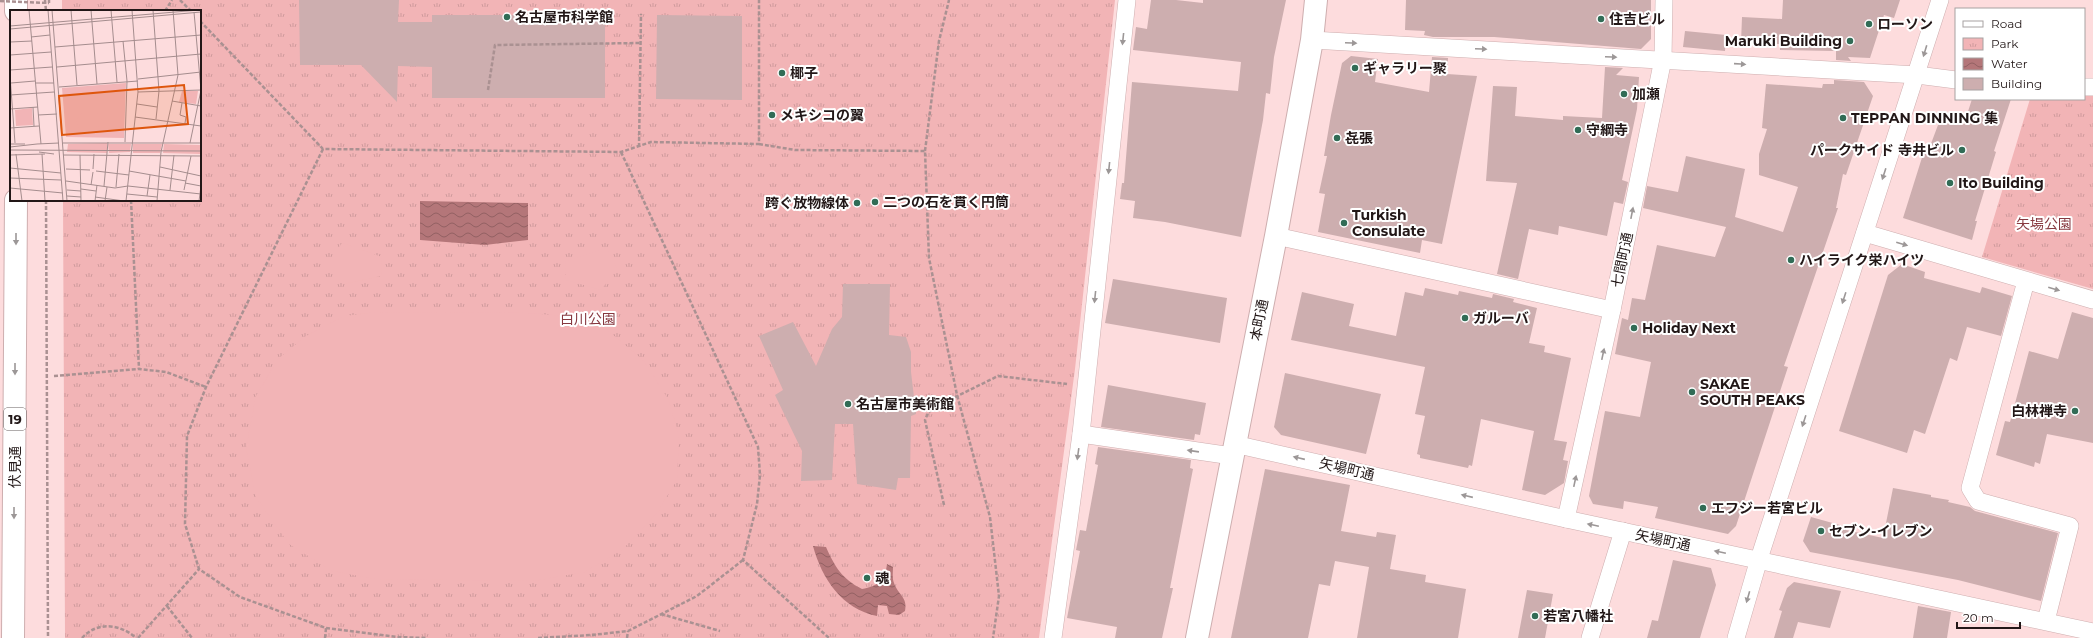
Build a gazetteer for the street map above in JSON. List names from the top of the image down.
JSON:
{
  "streets": {
    "main road": ["本町通", "19", "伏見通"],
    "street": ["七間町通", "矢場町通"]
  },
  "crossings": [
    ["七間町通", "矢場町通"],
    ["本町通", "矢場町通"]
  ],
  "one_way": ["七間町通", "伏見通", "矢場町通"],
  "parks": ["矢場公園", "白川公園"],
  "places": [
    "名古屋市科学館",
    "住吉ビル",
    "ローソン",
    "Maruki Building",
    "ギャラリー聚",
    "椰子",
    "加瀬",
    "メキシコの翼",
    "TEPPAN DINNING 集",
    "守綱寺",
    "㐂張",
    "パークサイド 寺井ビル",
    "Ito Building",
    "二つの石を貫く円筒",
    "跨ぐ放物線体",
    "Turkish Consulate",
    "ハイライク栄ハイツ",
    "ガルーバ",
    "Holiday Next",
    "SAKAE SOUTH PEAKS",
    "名古屋市美術館",
    "白林禅寺",
    "エフジー若宮ビル",
    "セブン-イレブン",
    "魂",
    "若宮八幡社"
  ],
  "legend": [
    "Road",
    "Park",
    "Water",
    "Building"
  ],
  "scale_bar": "20 m"
}
